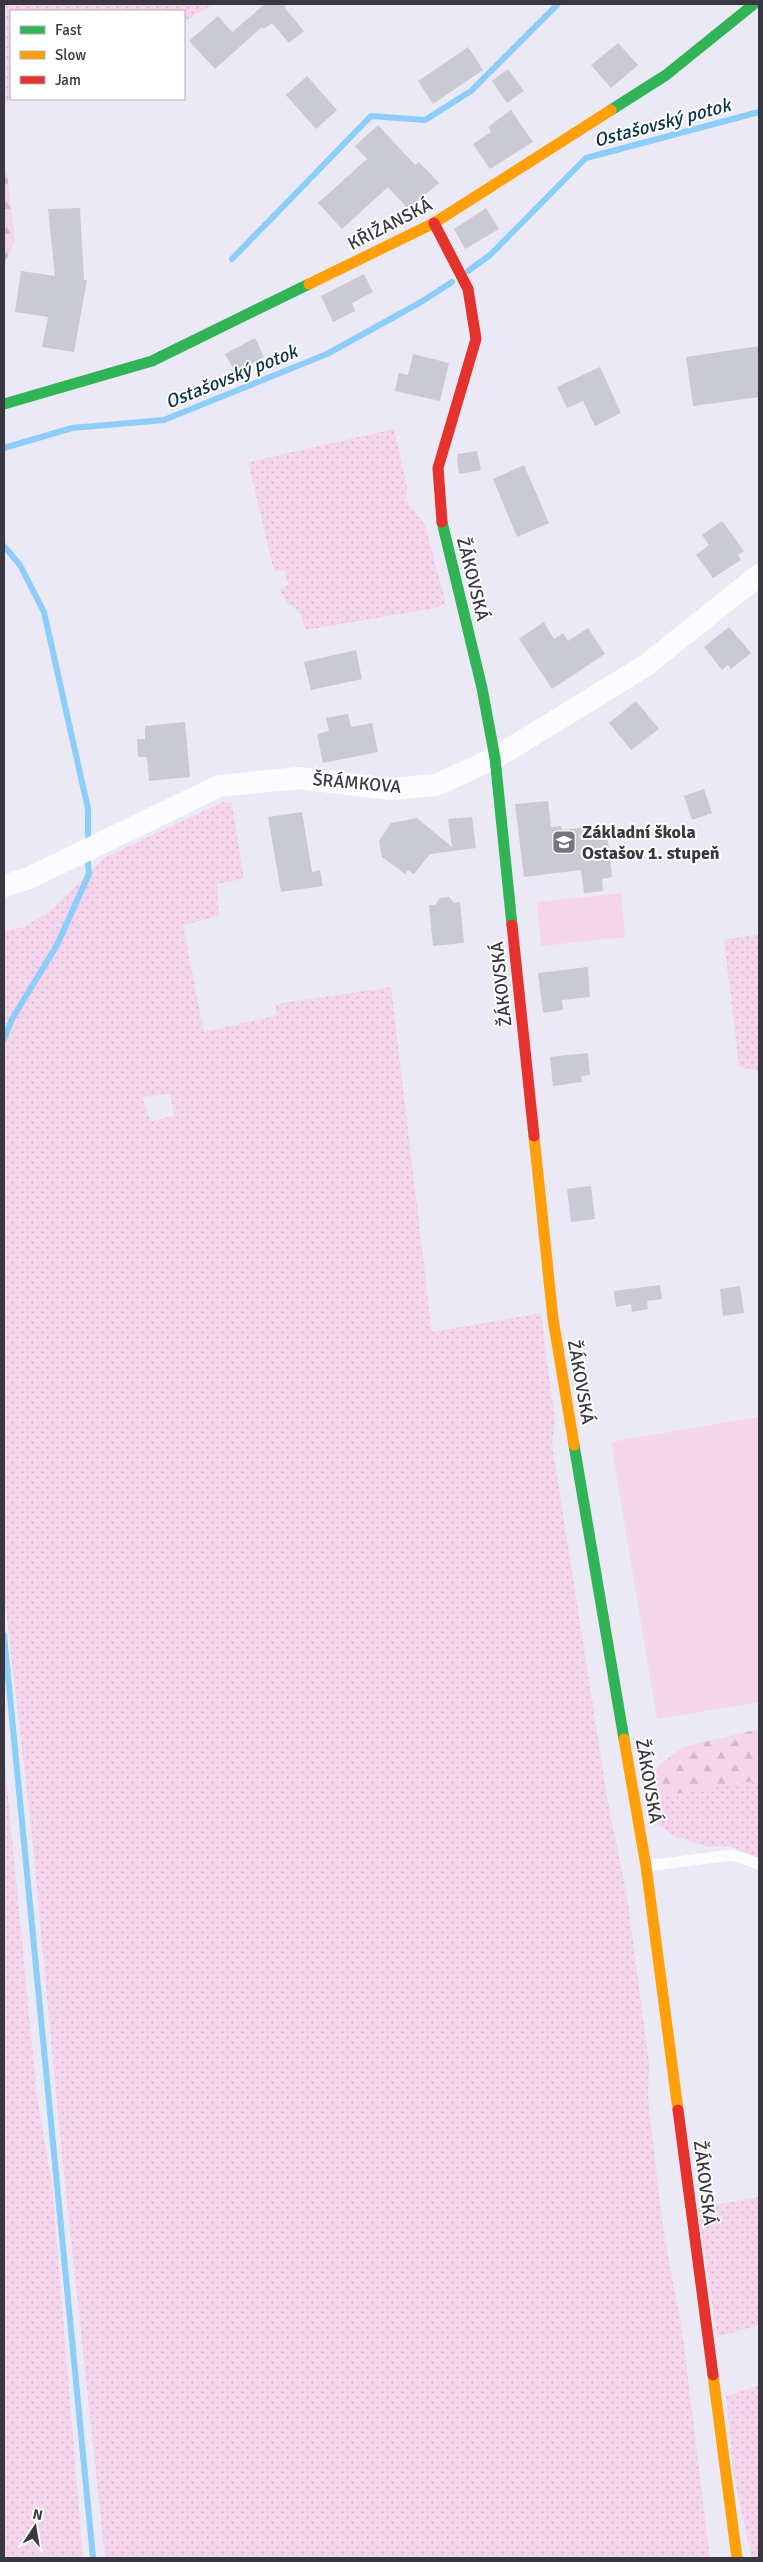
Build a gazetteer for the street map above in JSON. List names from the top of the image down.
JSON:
{
  "streets": {
    "street": ["KŘIŽANSKÁ", "ŽÁKOVSKÁ", "ŠRÁMKOVA"]
  },
  "crossings": [
    ["KŘIŽANSKÁ", "ŽÁKOVSKÁ"],
    ["ŽÁKOVSKÁ", "ŠRÁMKOVA"]
  ],
  "water": ["Ostašovský potok"],
  "places": {
    "school or university": ["Základní škola Ostašov 1. stupeň"]
  },
  "legend": ["Fast", "Slow", "Jam"],
  "north": "top"
}
